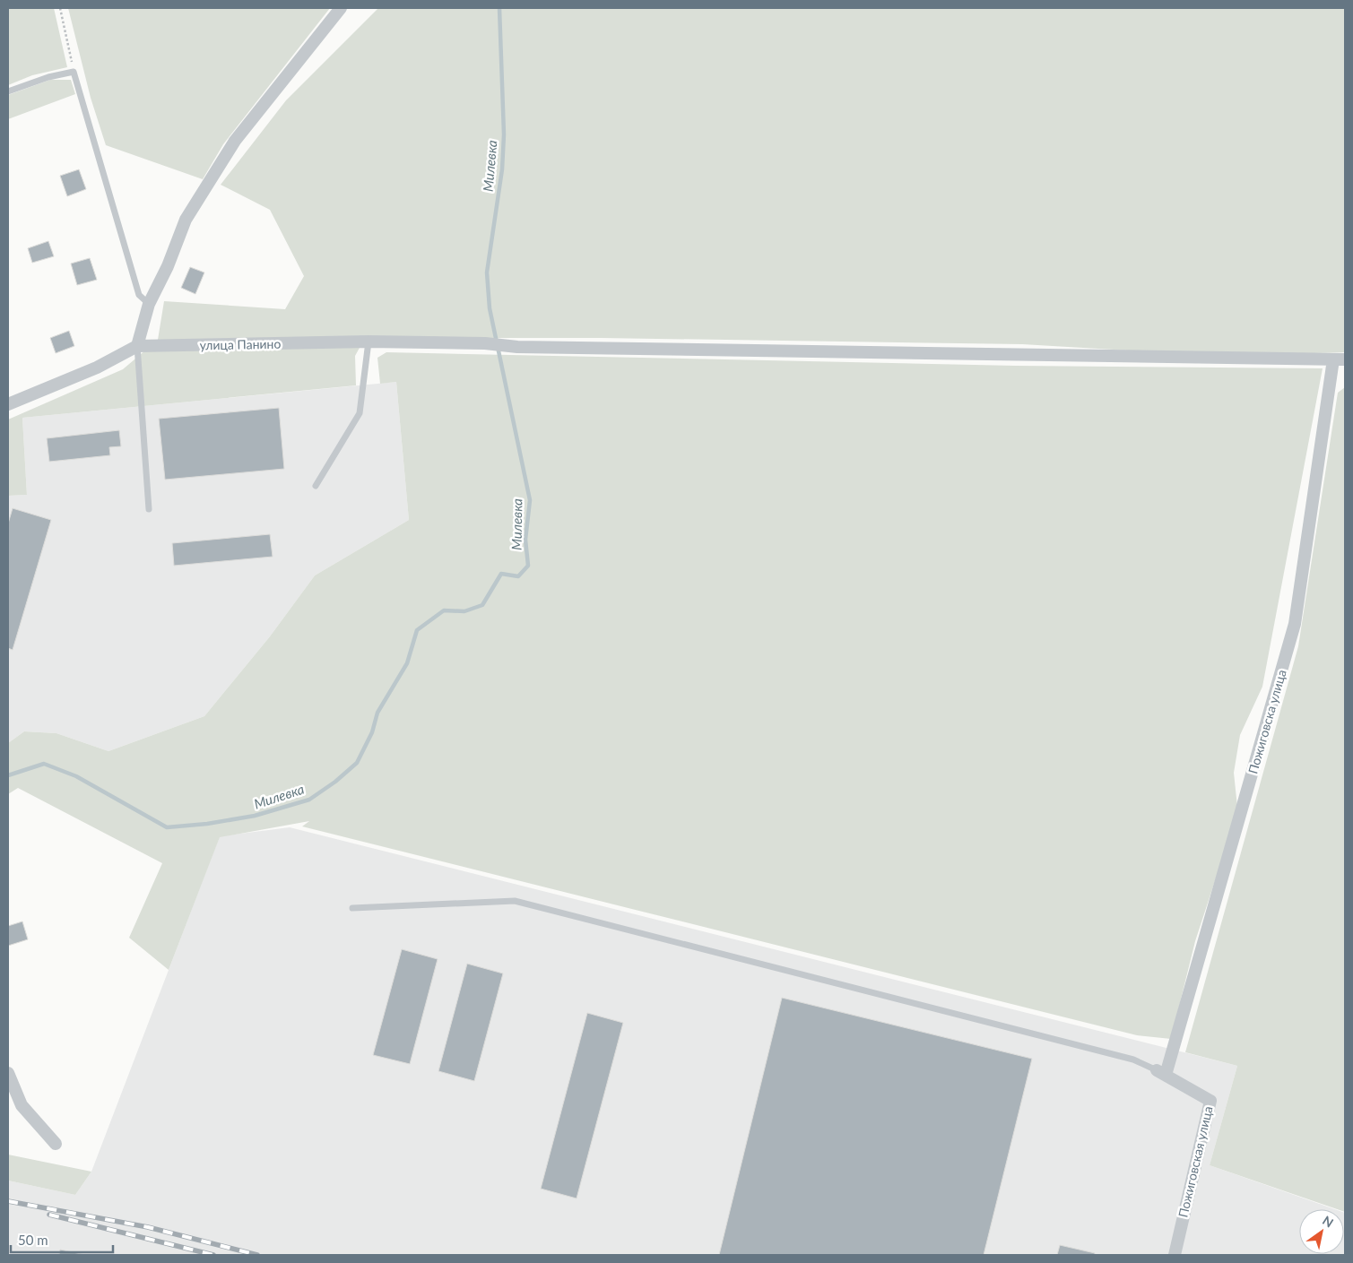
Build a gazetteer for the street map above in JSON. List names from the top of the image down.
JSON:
{
  "streets": {
    "street": ["улица Панино", "Пожиговска улица", "Пожиговская улица"]
  },
  "crossings": [
    ["улица Панино", "Пожиговска улица"],
    ["Пожиговска улица", "Пожиговская улица"]
  ],
  "water": ["Милевка"],
  "scale_bar": "50 m",
  "north": "top right"
}
